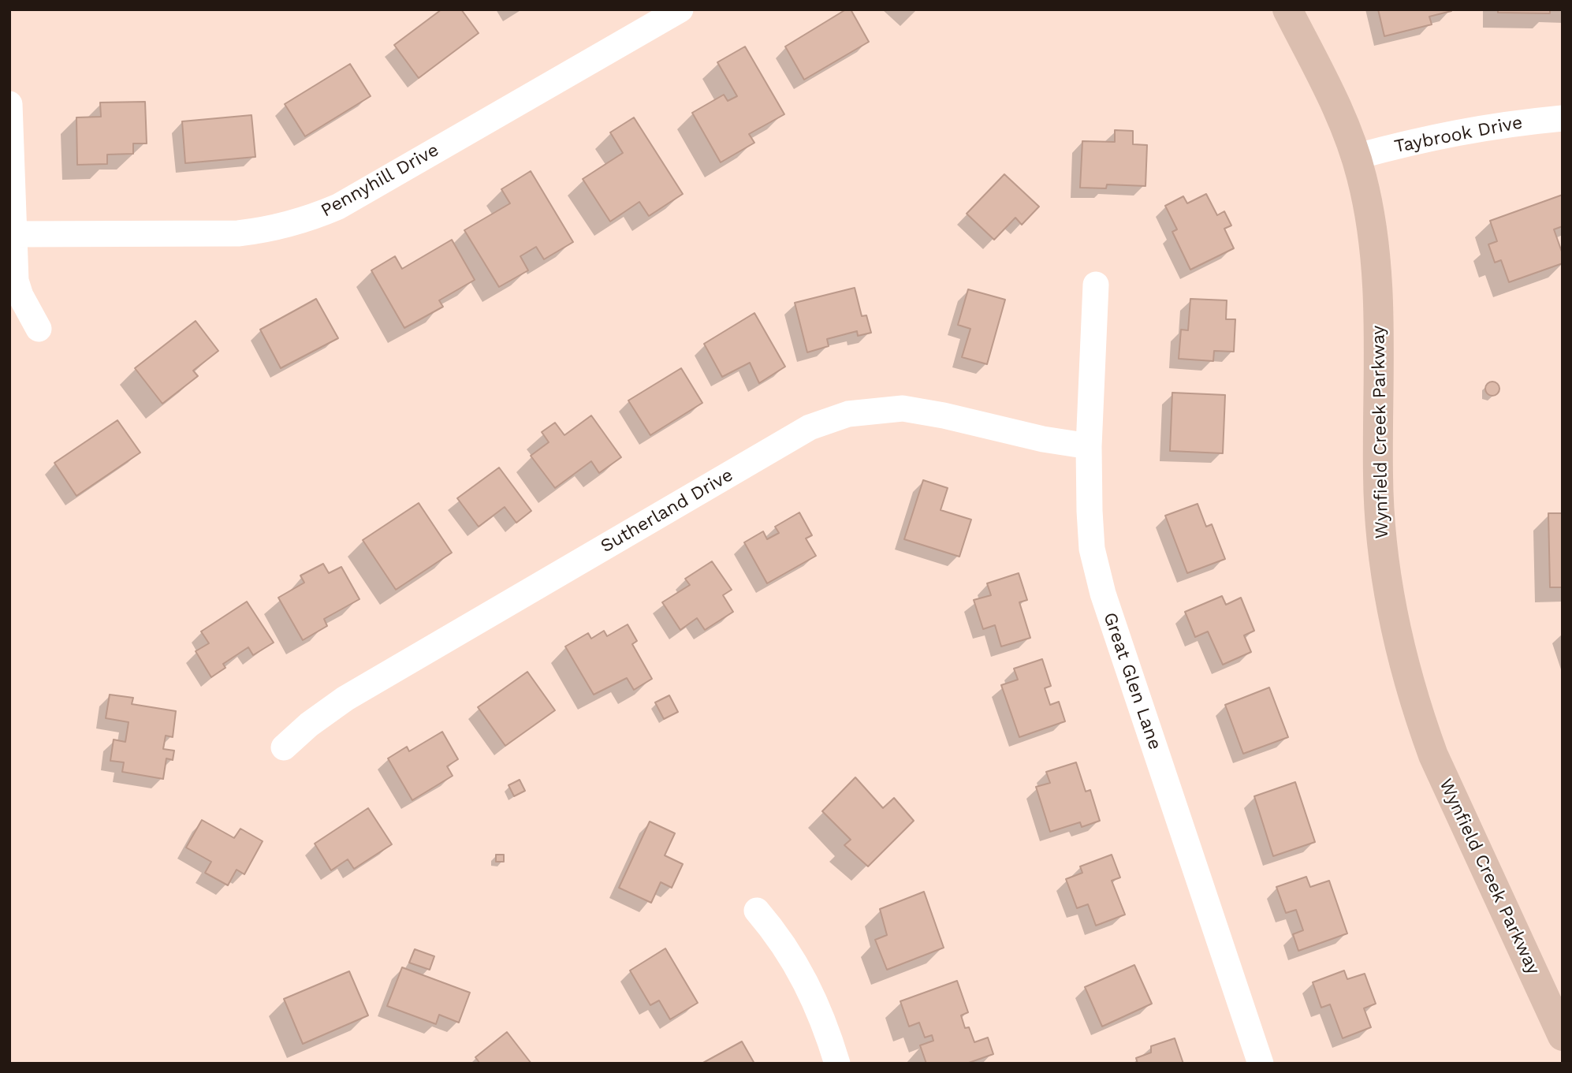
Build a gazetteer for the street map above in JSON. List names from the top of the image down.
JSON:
{
  "streets": {
    "street": [
      "Taybrook Drive",
      "Pennyhill Drive",
      "Wynfield Creek Parkway",
      "Sutherland Drive",
      "Great Glen Lane"
    ]
  },
  "crossings": [
    ["Taybrook Drive", "Wynfield Creek Parkway"],
    ["Sutherland Drive", "Great Glen Lane"]
  ]
}
